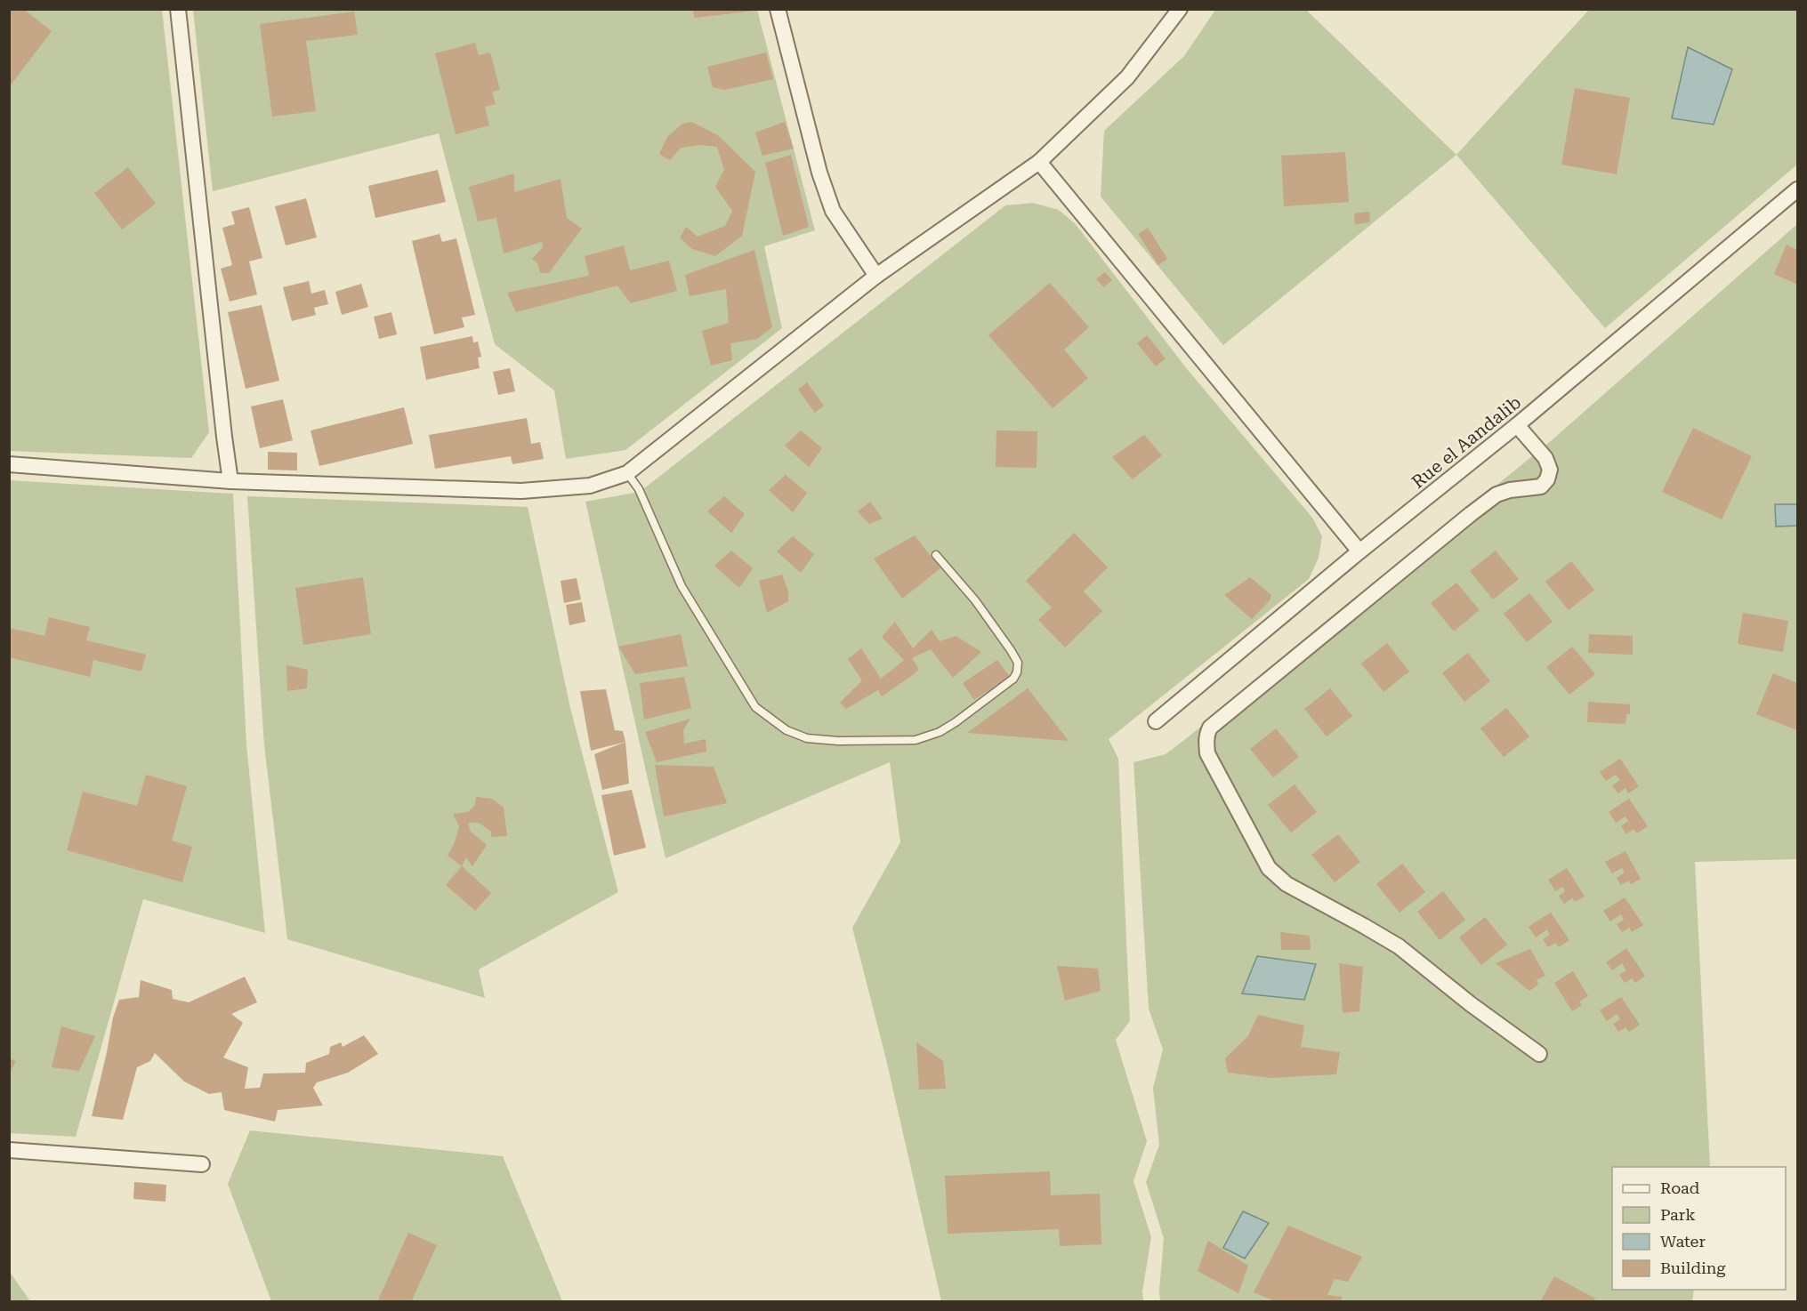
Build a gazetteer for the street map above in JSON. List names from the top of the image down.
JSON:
{
  "streets": {
    "street": ["Rue el Aandalib"]
  },
  "legend": [
    "Road",
    "Park",
    "Water",
    "Building"
  ]
}
